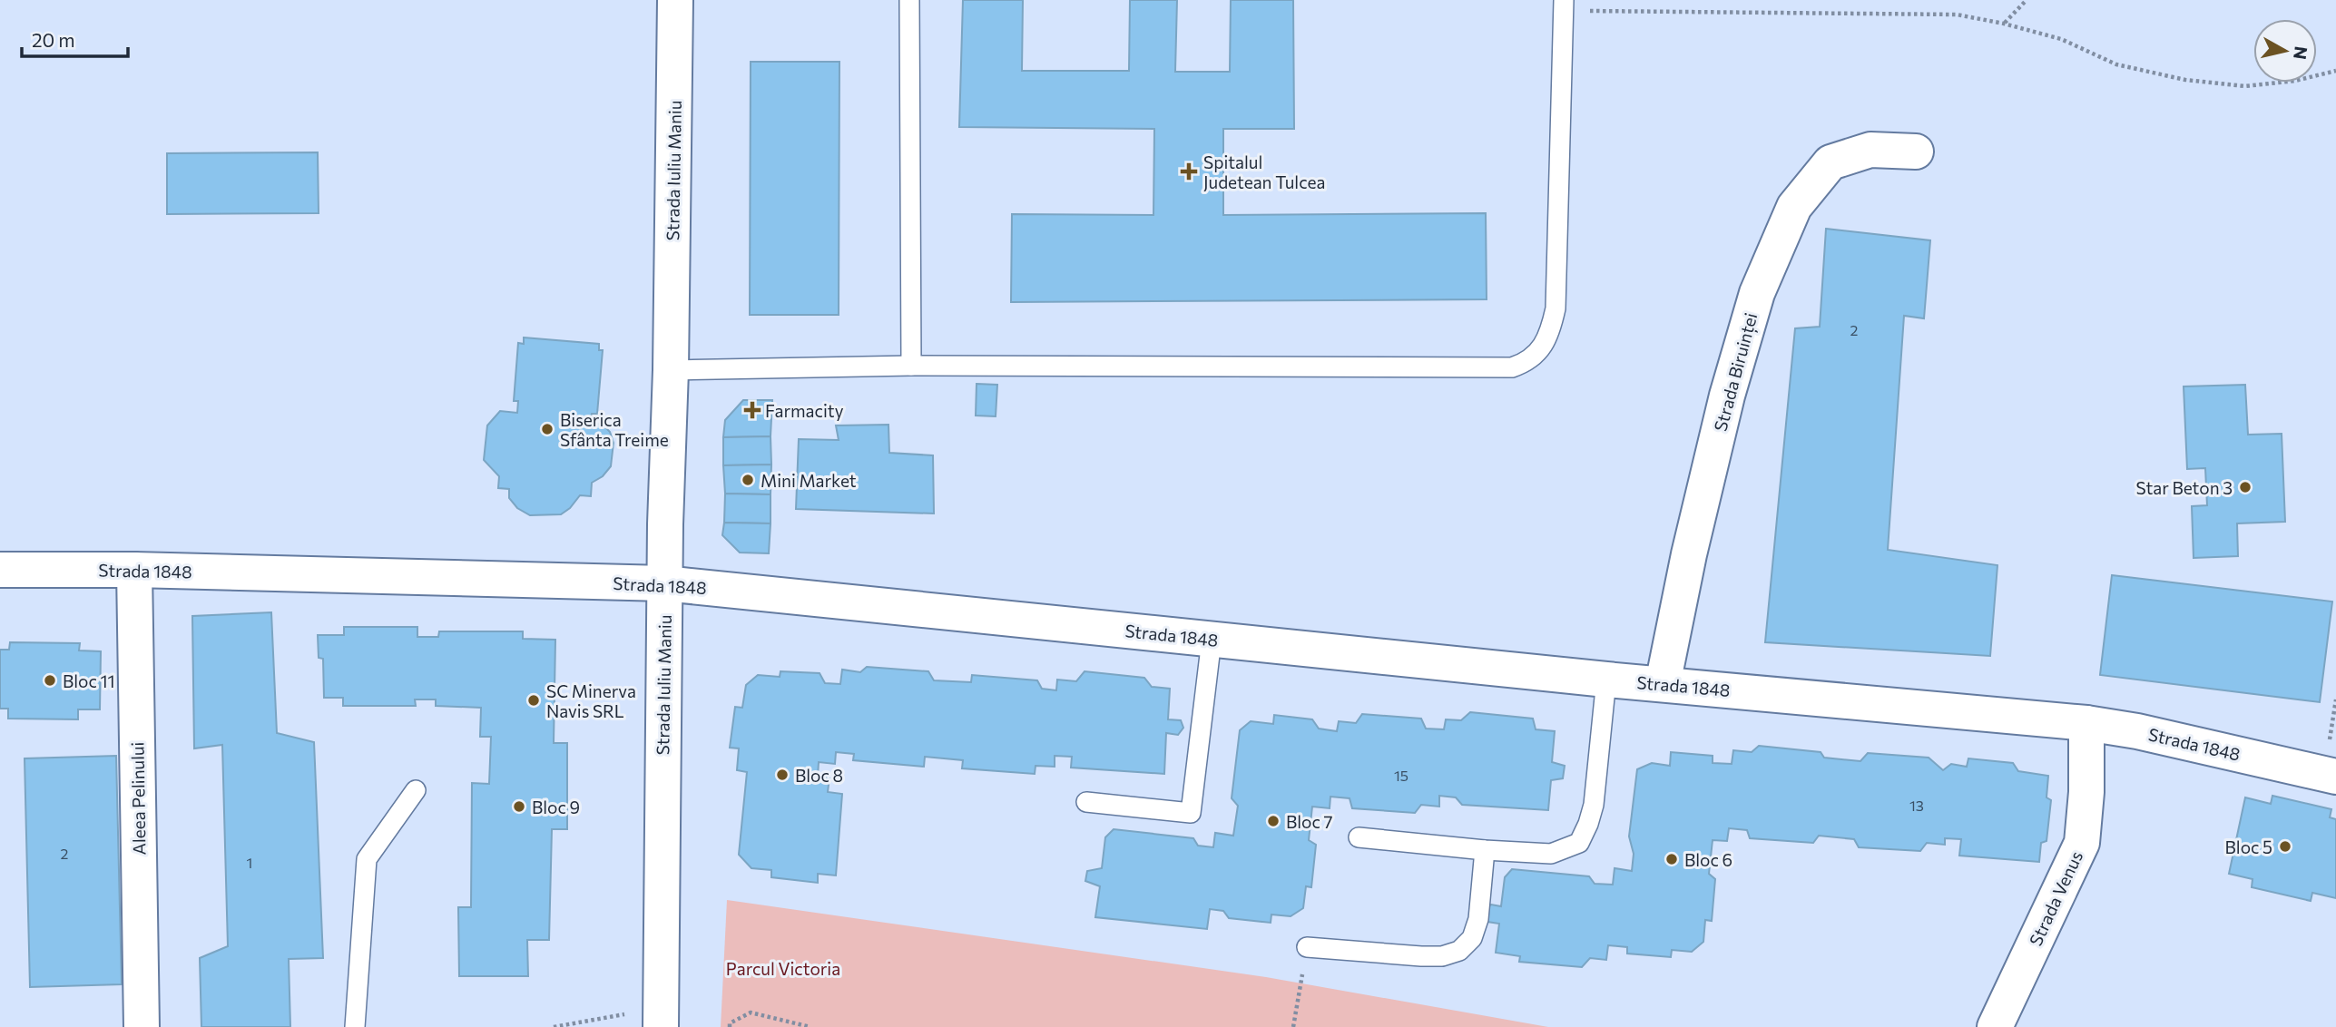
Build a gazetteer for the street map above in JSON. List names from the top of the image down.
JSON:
{
  "streets": {
    "street": [
      "Strada Iuliu Maniu",
      "Strada Biruinței",
      "Strada 1848",
      "Aleea Pelinului",
      "Strada Venus"
    ]
  },
  "crossings": [
    ["Strada Iuliu Maniu", "Strada 1848"],
    ["Strada Biruinței", "Strada 1848"],
    ["Strada 1848", "Aleea Pelinului"],
    ["Strada 1848", "Strada Venus"]
  ],
  "parks": ["Parcul Victoria"],
  "places": {
    "health": ["Spitalul Judetean Tulcea", "Farmacity"],
    "other": [
      "Biserica Sfânta Treime",
      "Mini Market",
      "Star Beton 3",
      "Bloc 11",
      "SC Minerva Navis SRL",
      "Bloc 8",
      "Bloc 9",
      "Bloc 7",
      "Bloc 5",
      "Bloc 6"
    ]
  },
  "house_numbers": [
    "2",
    "15",
    "13",
    "2",
    "1"
  ],
  "scale_bar": "20 m",
  "north": "right"
}
